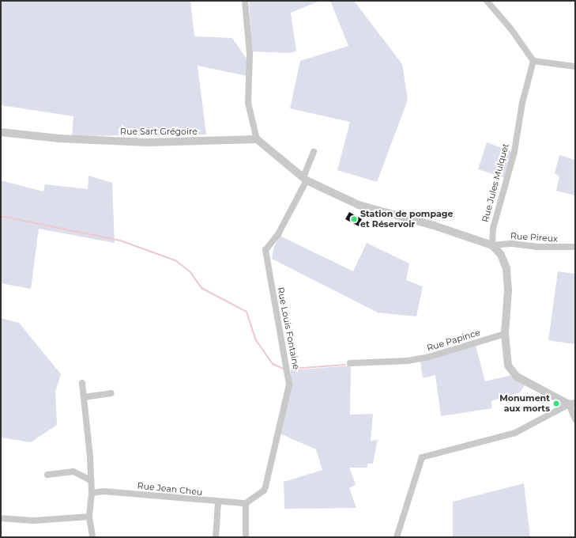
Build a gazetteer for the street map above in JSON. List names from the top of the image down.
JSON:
{
  "streets": {
    "street": [
      "Rue Sart Grégoire",
      "Rue Jules Mulquet",
      "Rue Pireux",
      "Rue Louis Fontaine",
      "Rue Papince",
      "Rue Jean Cheu"
    ]
  },
  "crossings": [
    ["Rue Jules Mulquet", "Rue Pireux"],
    ["Rue Louis Fontaine", "Rue Jean Cheu"]
  ],
  "places": ["Station de pompage et Réservoir", "Monument aux morts"]
}
